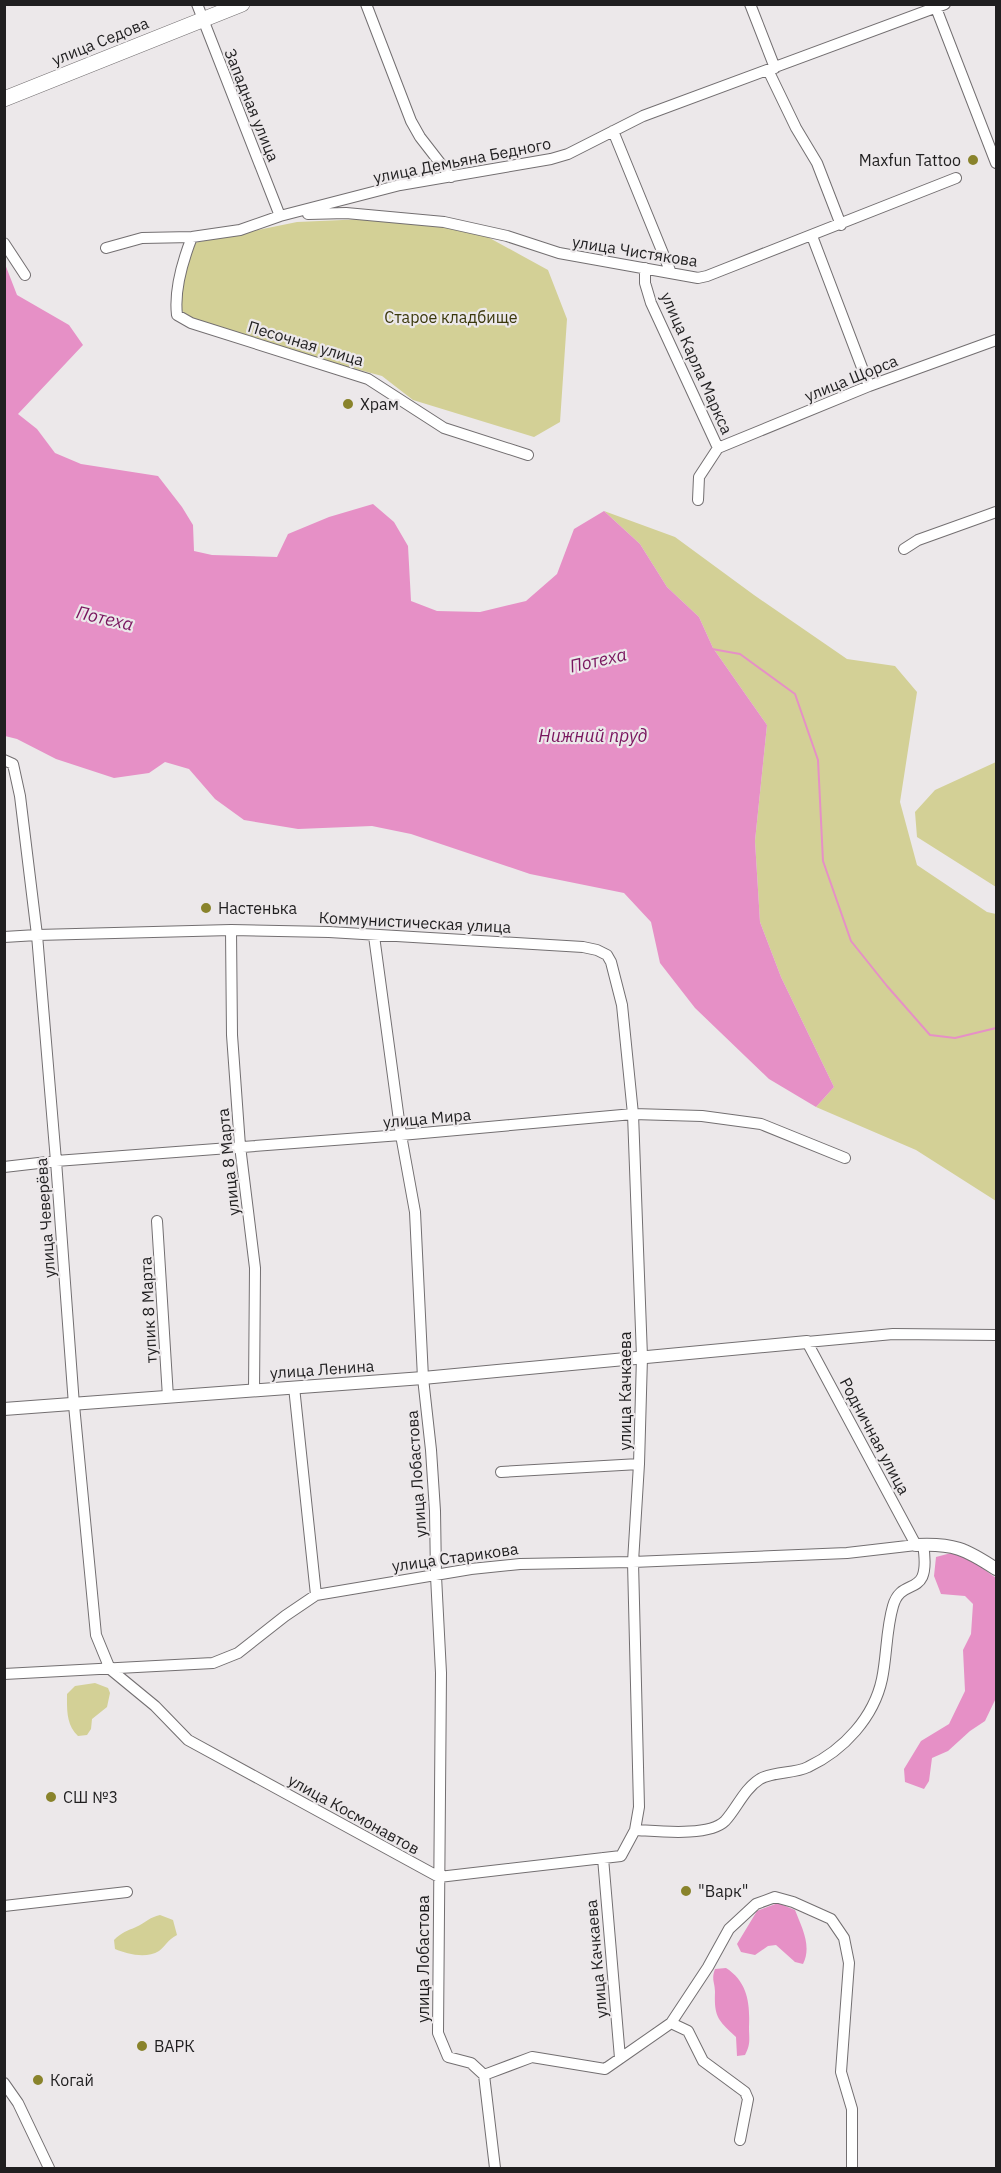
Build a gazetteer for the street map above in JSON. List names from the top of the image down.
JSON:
{
  "streets": {
    "main road": ["улица Седова"],
    "street": [
      "Западная улица",
      "улица Демьяна Бедного",
      "улица Чистякова",
      "Песочная улица",
      "улица Карла Маркса",
      "улица Щорса",
      "Коммунистическая улица",
      "улица Мира",
      "улица 8 Марта",
      "улица Чеверёва",
      "тупик 8 Марта",
      "улица Ленина",
      "улица Качкаева",
      "Родничная улица",
      "улица Лобастова",
      "улица Старикова",
      "улица Космонавтов"
    ]
  },
  "crossings": [
    ["улица Седова", "Западная улица"],
    ["Западная улица", "улица Демьяна Бедного"],
    ["улица Демьяна Бедного", "улица Чистякова"],
    ["улица Демьяна Бедного", "Песочная улица"],
    ["улица Демьяна Бедного", "улица Карла Маркса"],
    ["улица Чистякова", "улица Карла Маркса"],
    ["улица Карла Маркса", "улица Щорса"],
    ["Коммунистическая улица", "улица 8 Марта"],
    ["Коммунистическая улица", "улица Чеверёва"],
    ["Коммунистическая улица", "улица Качкаева"],
    ["Коммунистическая улица", "улица Лобастова"],
    ["улица Мира", "улица 8 Марта"],
    ["улица Мира", "улица Чеверёва"],
    ["улица Мира", "улица Качкаева"],
    ["улица Мира", "улица Лобастова"],
    ["улица 8 Марта", "улица Ленина"],
    ["улица Чеверёва", "улица Ленина"],
    ["улица Чеверёва", "улица Старикова"],
    ["улица Чеверёва", "улица Космонавтов"],
    ["тупик 8 Марта", "улица Ленина"],
    ["улица Ленина", "улица Качкаева"],
    ["улица Ленина", "Родничная улица"],
    ["улица Ленина", "улица Лобастова"],
    ["улица Качкаева", "улица Старикова"],
    ["Родничная улица", "улица Старикова"],
    ["улица Лобастова", "улица Старикова"],
    ["улица Лобастова", "улица Космонавтов"],
    ["улица Старикова", "улица Космонавтов"]
  ],
  "water": ["Потеха", "Нижний пруд"],
  "parks": ["Старое кладбище"],
  "places": [
    "Maxfun Tattoo",
    "Храм",
    "Настенька",
    "СШ №3",
    "\"Варк\"",
    "ВАРК",
    "Когай"
  ]
}
